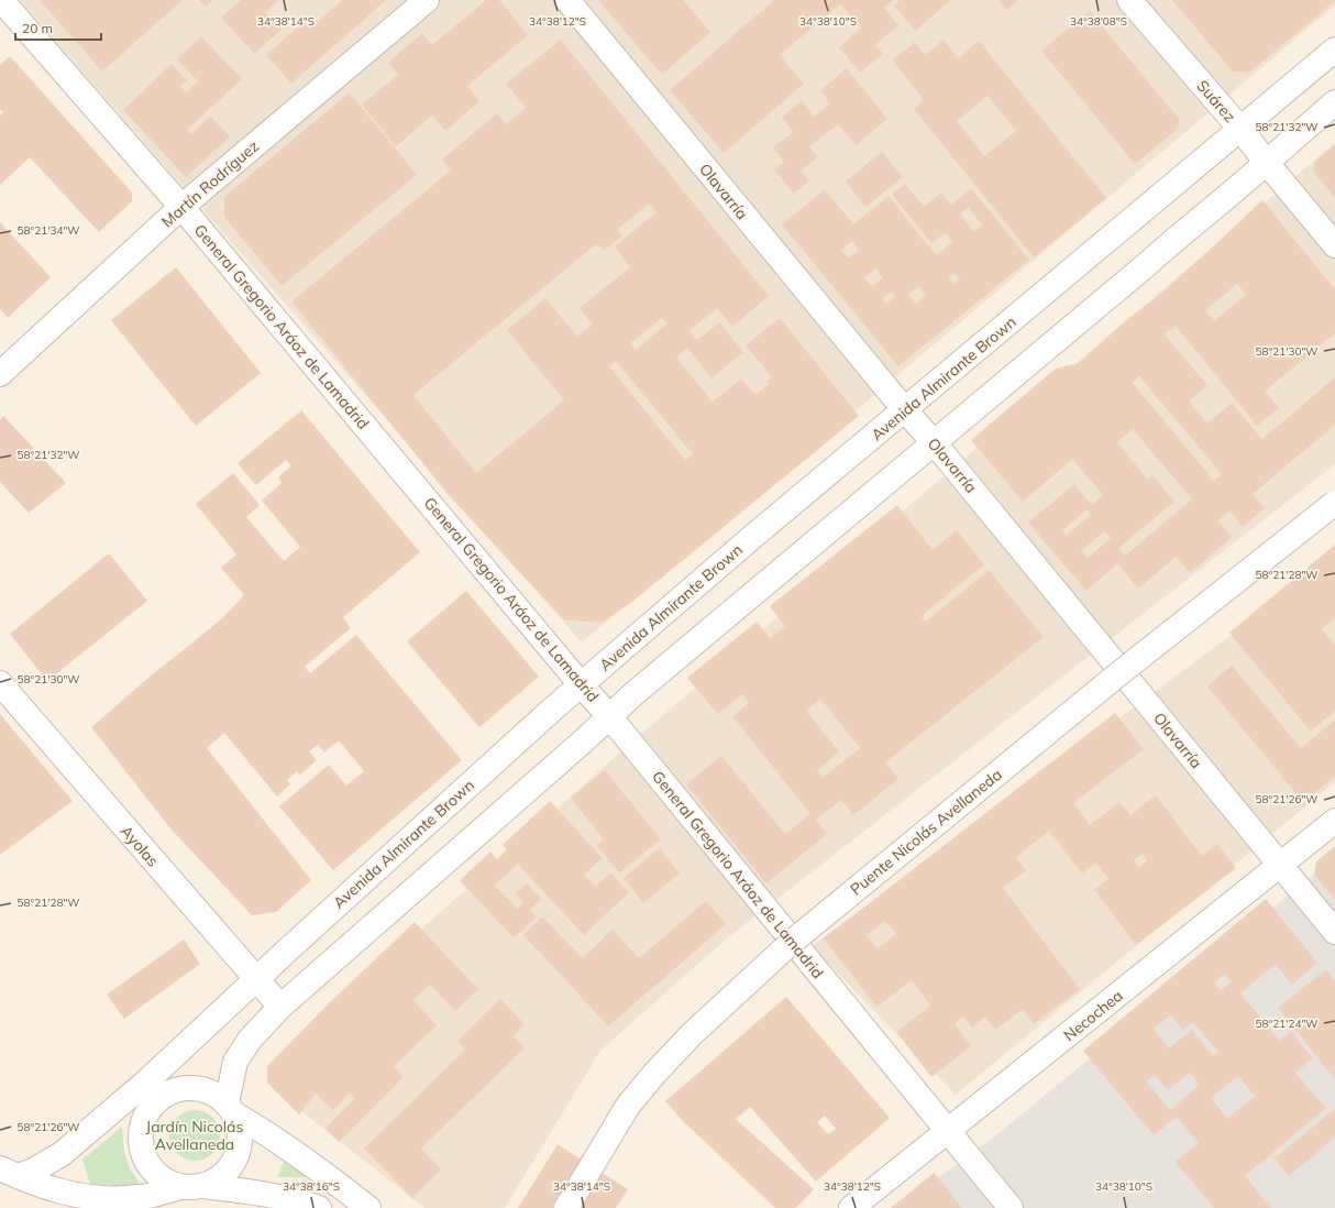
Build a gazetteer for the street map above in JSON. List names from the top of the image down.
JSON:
{
  "streets": {
    "main road": [
      "Suárez",
      "Martín Rodríguez",
      "Olavarría",
      "General Gregorio Aráoz de Lamadrid",
      "Avenida Almirante Brown",
      "Puente Nicolás Avellaneda",
      "Ayolas",
      "Necochea"
    ]
  },
  "crossings": [
    ["Suárez", "Avenida Almirante Brown"],
    ["Martín Rodríguez", "General Gregorio Aráoz de Lamadrid"],
    ["Olavarría", "Avenida Almirante Brown"],
    ["Olavarría", "Necochea"],
    ["General Gregorio Aráoz de Lamadrid", "Avenida Almirante Brown"],
    ["General Gregorio Aráoz de Lamadrid", "Necochea"],
    ["Avenida Almirante Brown", "Ayolas"]
  ],
  "parks": ["Jardín Nicolás Avellaneda"],
  "scale_bar": "20 m",
  "coordinates": [
    "34°38'14\"S",
    "34°38'12\"S",
    "34°38'10\"S",
    "34°38'08\"S",
    "58°21'32\"W",
    "58°21'34\"W",
    "58°21'30\"W",
    "58°21'28\"W",
    "58°21'26\"W",
    "58°21'24\"W",
    "34°38'16\"S"
  ]
}
